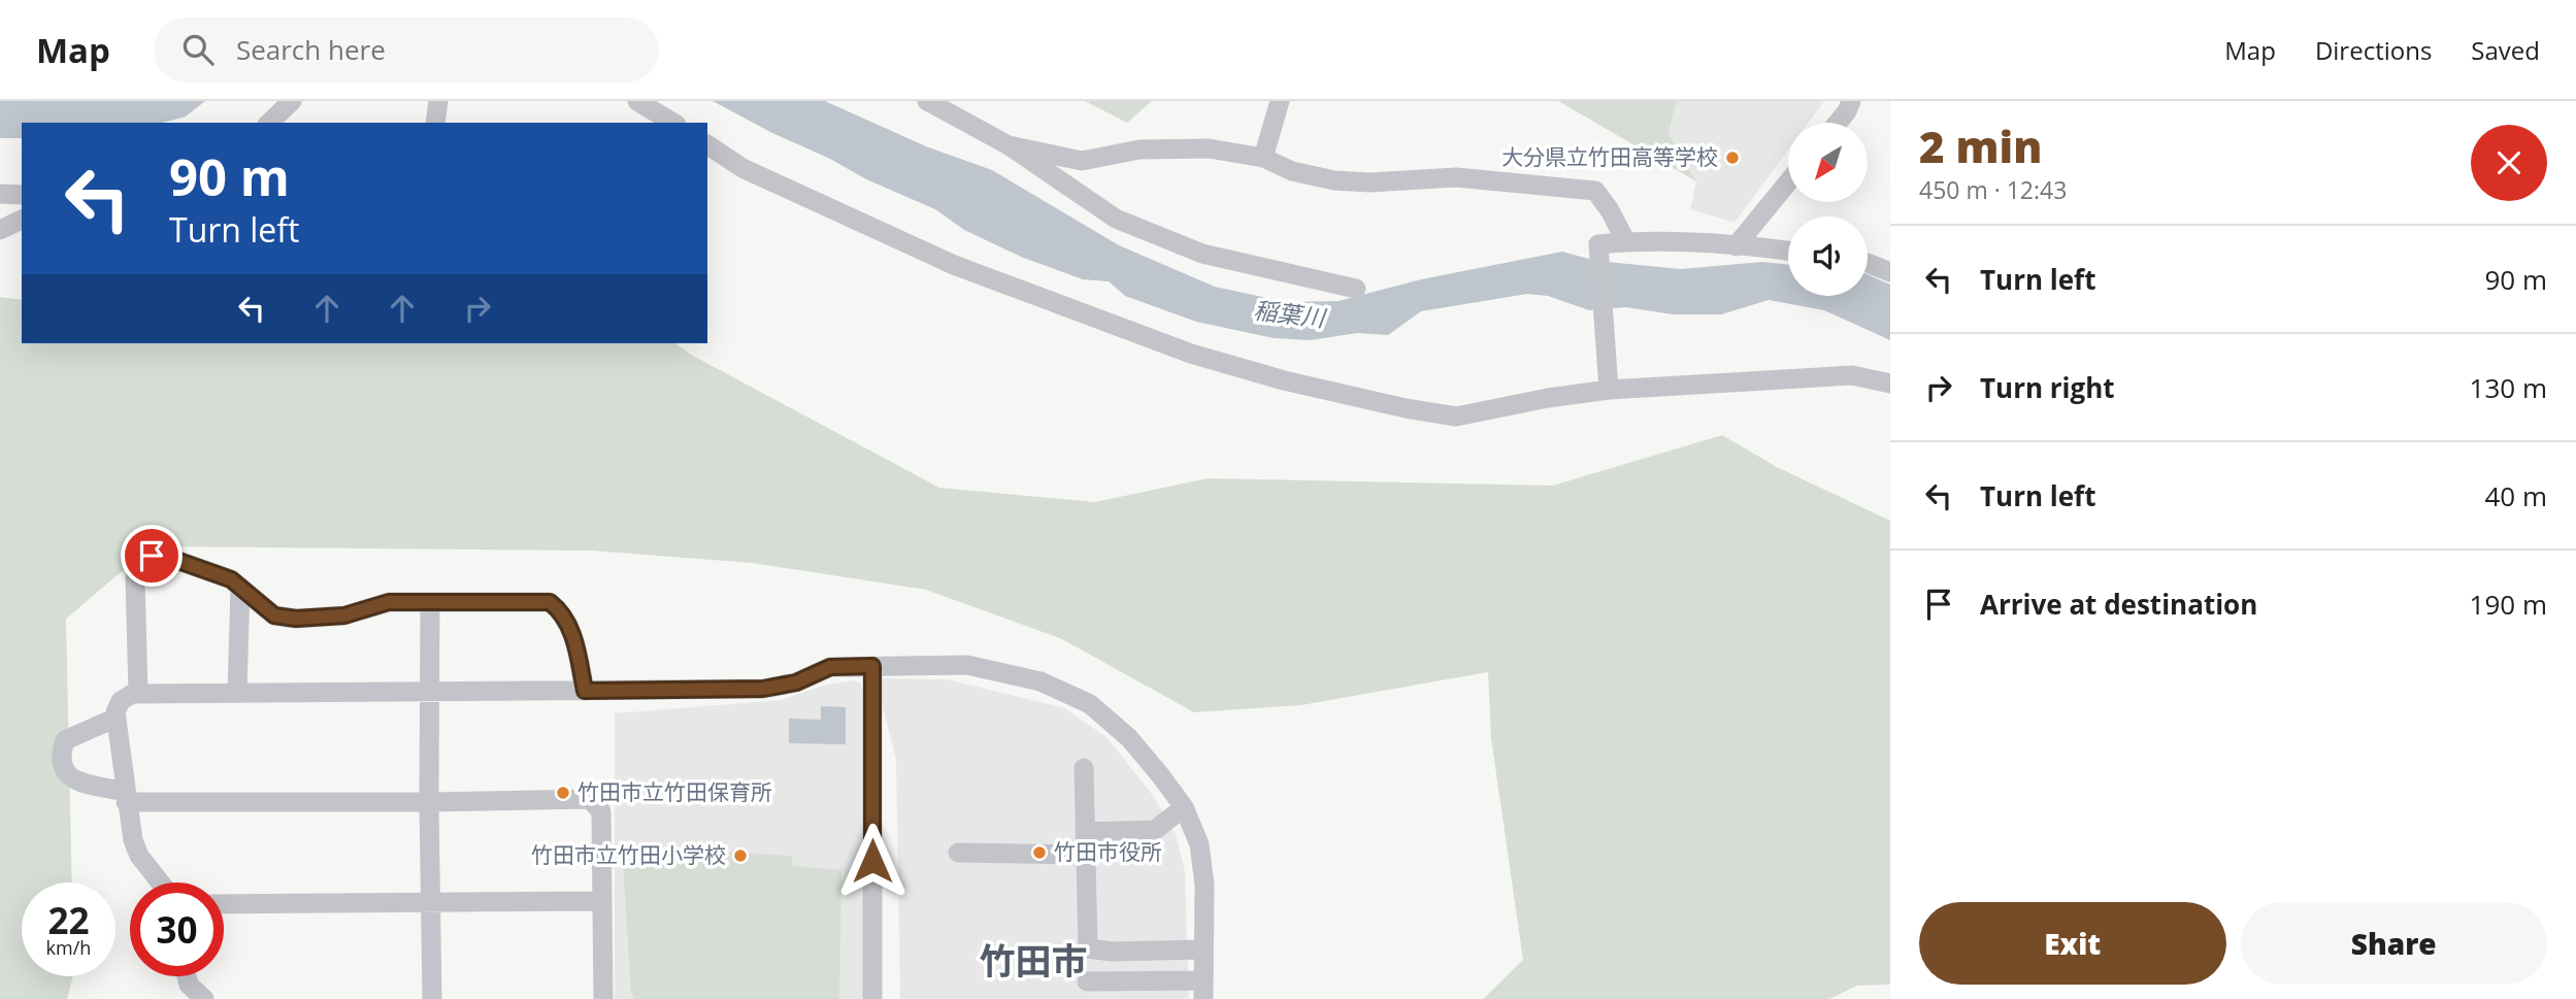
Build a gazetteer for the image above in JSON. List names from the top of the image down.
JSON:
{
  "districts": ["竹田市"],
  "water": ["稲葉川"],
  "places": [
    "大分県立竹田高等学校",
    "竹田市立竹田保育所",
    "竹田市役所",
    "竹田市立竹田小学校"
  ],
  "north": "bottom left",
  "page": {
    "header": "Map",
    "search": "Search here",
    "nav": ["Map", "Directions", "Saved"],
    "heading": ["2 min", "450 m · 12:43"],
    "turn": ["90 m", "Turn left"],
    "list": [
      {
        "name": "Turn left",
        "value": "90 m"
      },
      {
        "name": "Turn right",
        "value": "130 m"
      },
      {
        "name": "Turn left",
        "value": "40 m"
      },
      {
        "name": "Arrive at destination",
        "value": "190 m"
      }
    ],
    "speed": "22 km/h",
    "limit": "30",
    "buttons": ["Exit", "Share"]
  }
}
